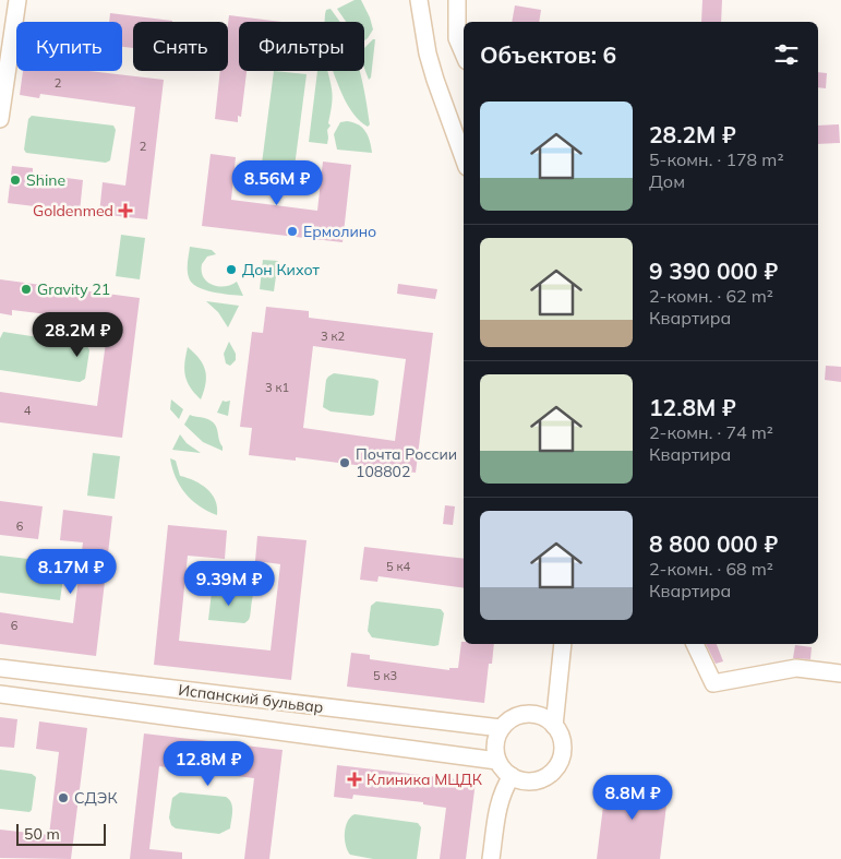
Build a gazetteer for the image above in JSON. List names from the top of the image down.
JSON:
{
  "streets": {
    "street": ["Испанский бульвар"]
  },
  "places": {
    "other": [
      "Shine",
      "Ермолино",
      "Дон Кихот",
      "Gravity 21",
      "Почта России 108802",
      "СДЭК"
    ],
    "health": ["Goldenmed", "Клиника МЦДК"]
  },
  "house_numbers": [
    "2",
    "2",
    "3 к2",
    "3 к1",
    "4",
    "6",
    "5 к4",
    "6",
    "5 к3"
  ],
  "scale_bar": "50 m",
  "page": {
    "chip": ["Купить", "Снять", "Фильтры"],
    "heading": "Объектов: 6",
    "list": [
      {
        "name": "28.2M ₽",
        "note": "5-комн. · 178 m² · Дом"
      },
      {
        "name": "9 390 000 ₽",
        "note": "2-комн. · 62 m² · Квартира"
      },
      {
        "name": "12.8M ₽",
        "note": "2-комн. · 74 m² · Квартира"
      },
      {
        "name": "8 800 000 ₽",
        "note": "2-комн. · 68 m² · Квартира"
      }
    ],
    "price": [
      "8.56M ₽",
      "28.2M ₽",
      "8.17M ₽",
      "9.39M ₽",
      "12.8M ₽",
      "8.8M ₽"
    ],
    "scale": "50 m"
  }
}
